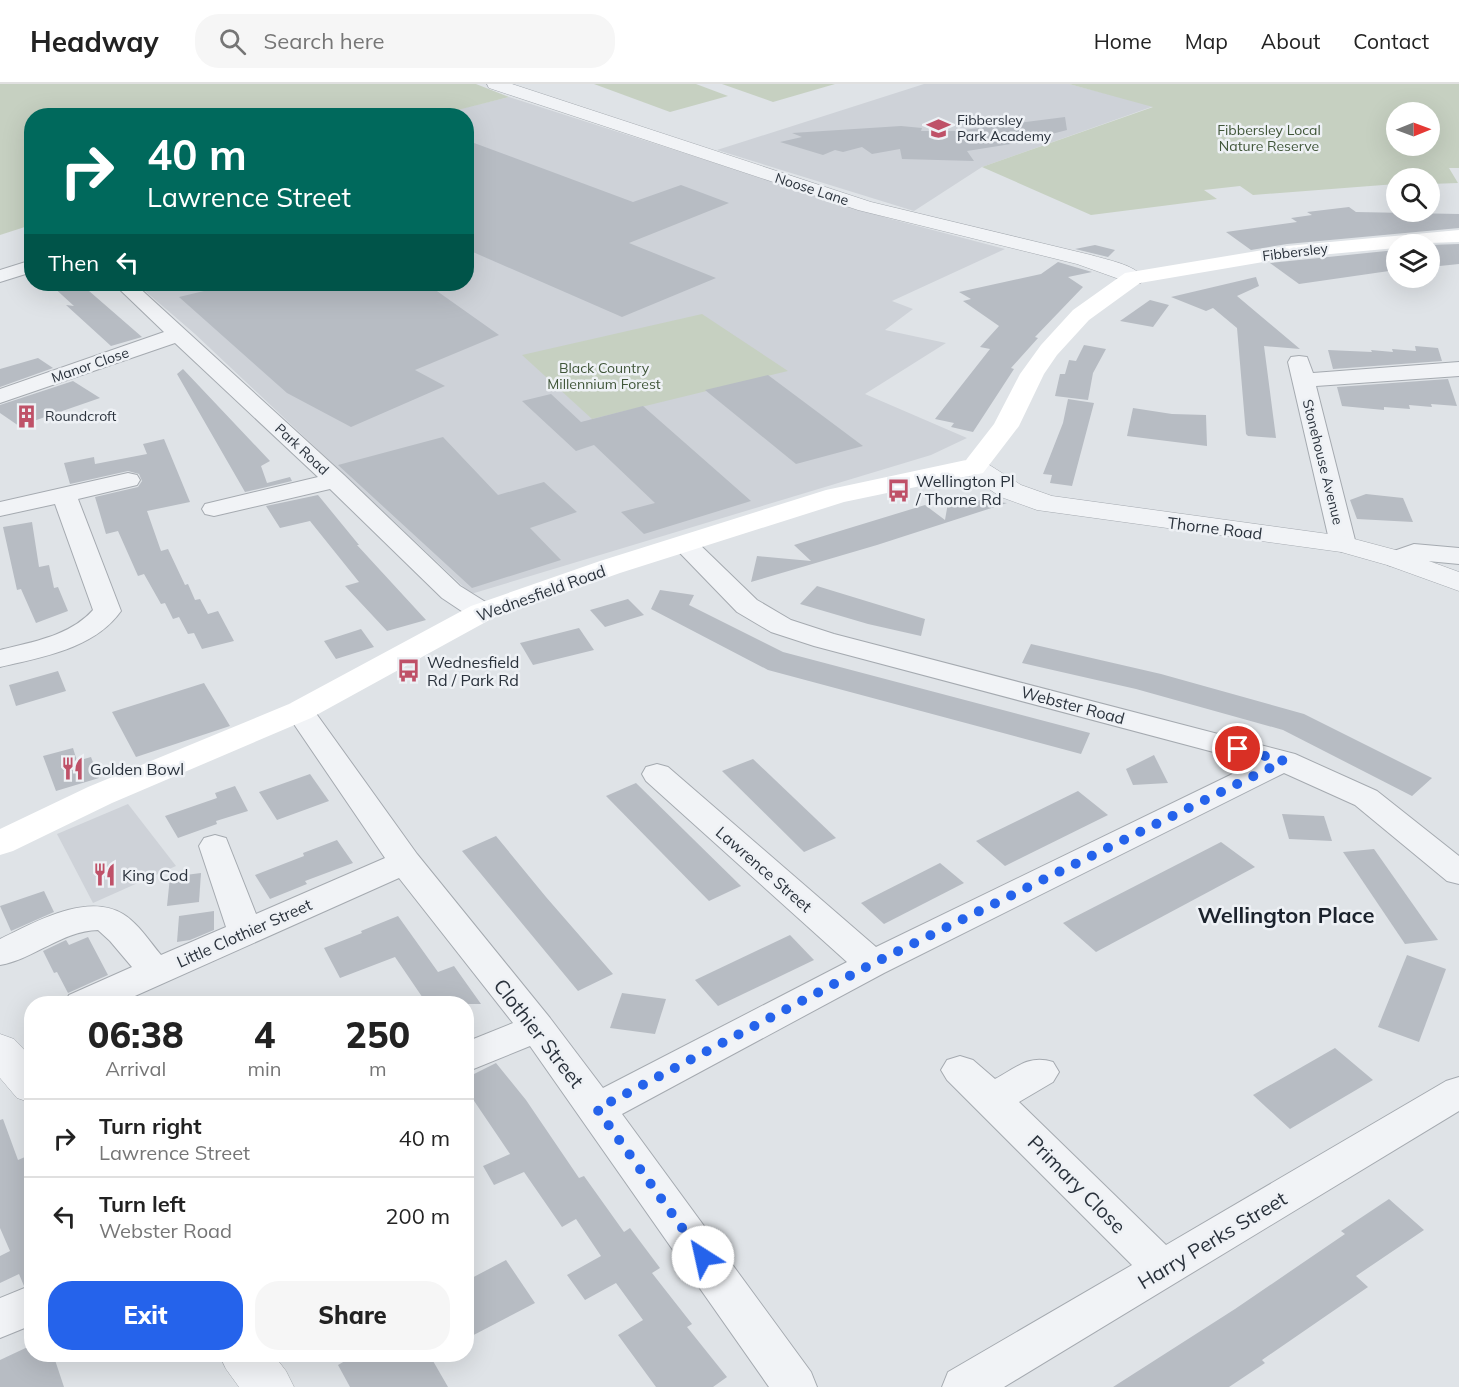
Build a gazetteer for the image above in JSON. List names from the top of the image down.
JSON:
{
  "streets": {
    "main road": ["Fibbersley", "Wednesfield Road"],
    "street": [
      "Noose Lane",
      "Manor Close",
      "Park Road",
      "Stonehouse Avenue",
      "Thorne Road",
      "Webster Road",
      "Lawrence Street",
      "Little Clothier Street",
      "Clothier Street",
      "Primary Close",
      "Harry Perks Street"
    ]
  },
  "crossings": [
    ["Noose Lane", "Fibbersley"],
    ["Manor Close", "Park Road"],
    ["Park Road", "Wednesfield Road"],
    ["Stonehouse Avenue", "Thorne Road"],
    ["Thorne Road", "Wednesfield Road"],
    ["Wednesfield Road", "Webster Road"],
    ["Wednesfield Road", "Clothier Street"],
    ["Little Clothier Street", "Clothier Street"],
    ["Primary Close", "Harry Perks Street"]
  ],
  "districts": ["Wellington Place"],
  "parks": ["Fibbersley Local Nature Reserve", "Black Country Millennium Forest"],
  "places": {
    "school or university": ["Fibbersley Park Academy"],
    "building": ["Roundcroft"],
    "bus stop": ["Wellington Pl / Thorne Rd", "Wednesfield Rd / Park Rd"],
    "restaurant": ["Golden Bowl", "King Cod"]
  },
  "north": "right",
  "page": {
    "header": "Headway",
    "search": "Search here",
    "nav": [
      "Home",
      "Map",
      "About",
      "Contact"
    ],
    "turn": ["40 m", "Lawrence Street"],
    "then": "Then",
    "eta": [
      "06:38",
      "Arrival",
      "4",
      "min",
      "250",
      "m"
    ],
    "list": [
      {
        "name": "Turn right",
        "note": "Lawrence Street",
        "value": "40 m"
      },
      {
        "name": "Turn left",
        "note": "Webster Road",
        "value": "200 m"
      }
    ],
    "buttons": ["Exit", "Share"]
  }
}
